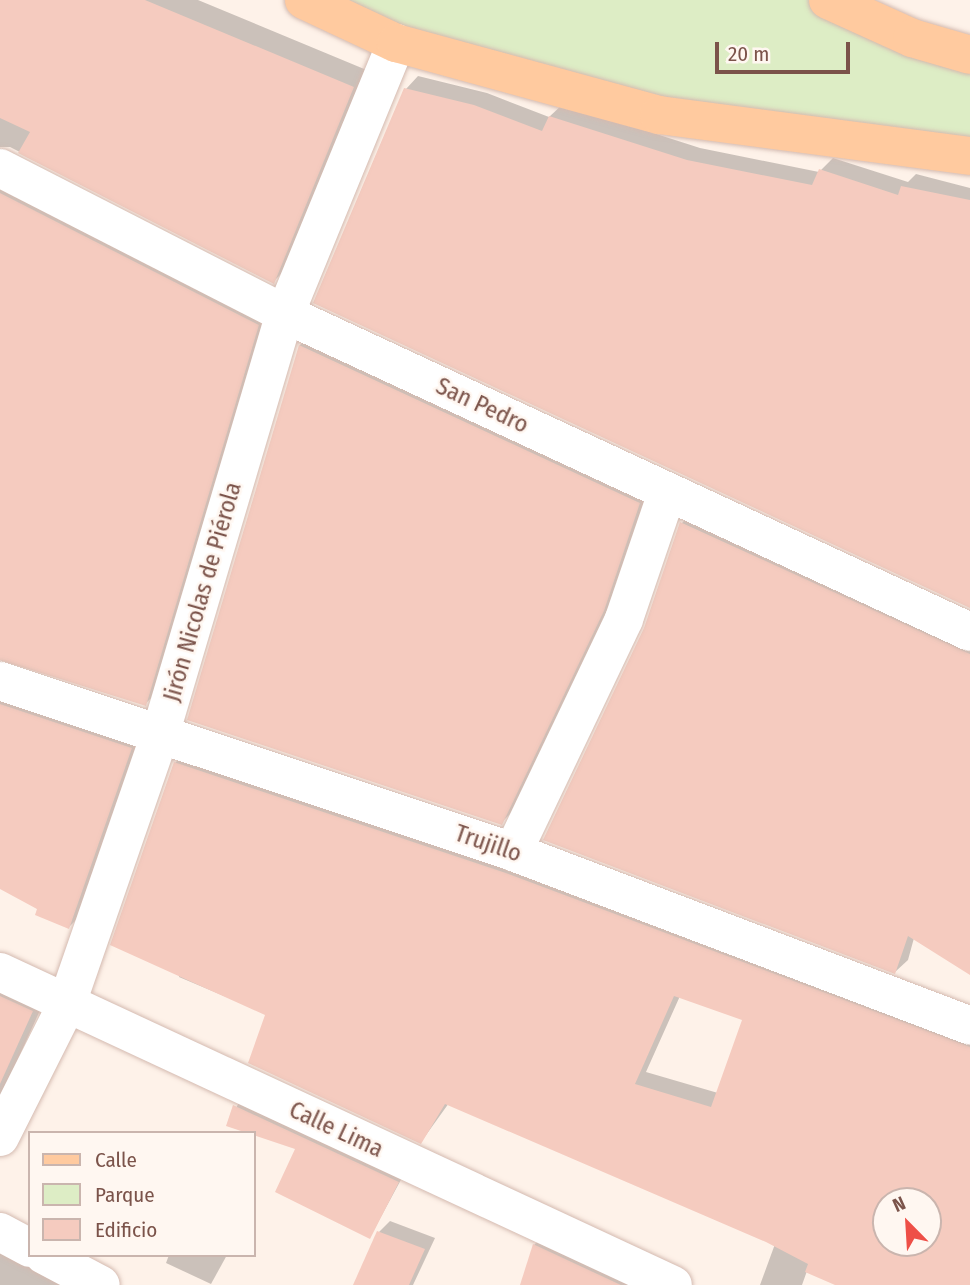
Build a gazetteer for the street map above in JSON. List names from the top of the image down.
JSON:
{
  "streets": {
    "street": [
      "San Pedro",
      "Jirón Nicolas de Piérola",
      "Trujillo",
      "Calle Lima"
    ]
  },
  "crossings": [
    ["San Pedro", "Jirón Nicolas de Piérola"],
    ["Jirón Nicolas de Piérola", "Trujillo"],
    ["Jirón Nicolas de Piérola", "Calle Lima"]
  ],
  "legend": ["Calle", "Parque", "Edificio"],
  "scale_bar": "20 m",
  "north": "top left"
}
